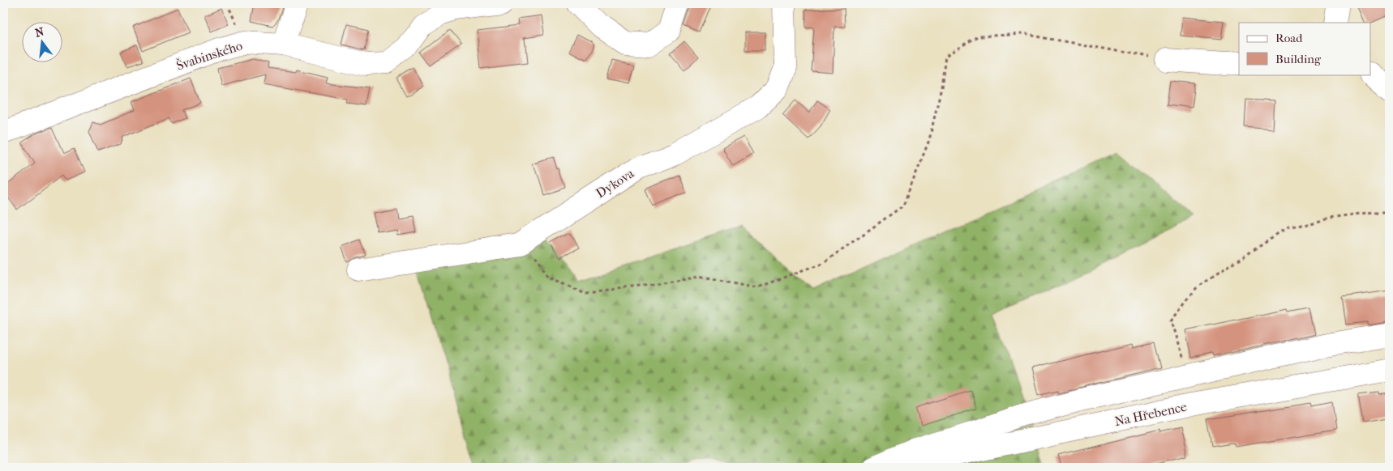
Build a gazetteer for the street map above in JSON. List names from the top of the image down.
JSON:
{
  "streets": {
    "street": ["Švabinského", "Dykova", "Na Hřebence"]
  },
  "legend": ["Road", "Building"],
  "north": "top"
}
